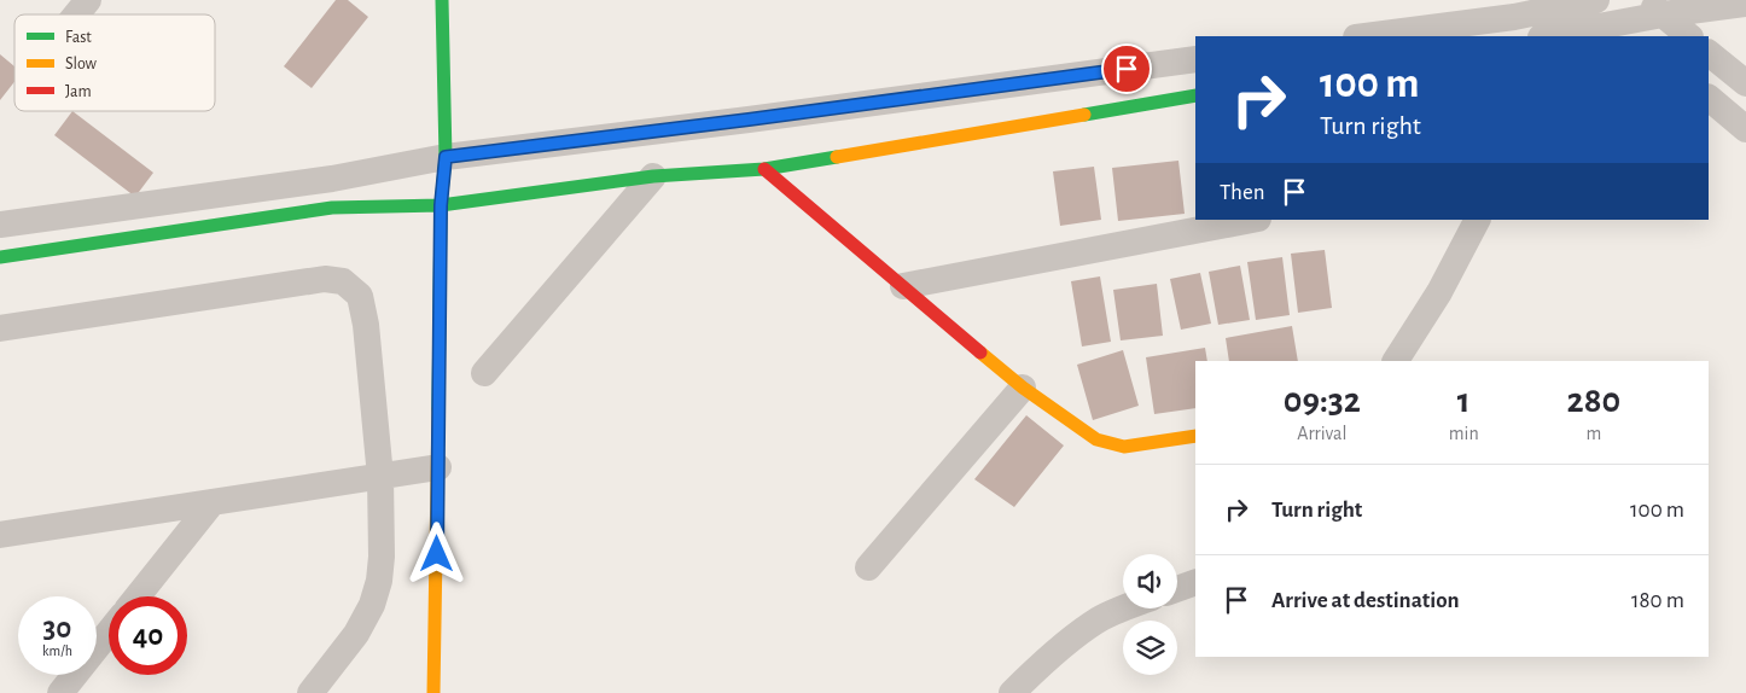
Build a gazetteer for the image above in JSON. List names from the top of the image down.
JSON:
{
  "legend": ["Fast", "Slow", "Jam"],
  "page": {
    "turn": ["100 m", "Turn right"],
    "then": "Then",
    "eta": [
      "09:32",
      "Arrival",
      "1",
      "min",
      "280",
      "m"
    ],
    "list": [
      {
        "name": "Turn right",
        "value": "100 m"
      },
      {
        "name": "Arrive at destination",
        "value": "180 m"
      }
    ],
    "speed": "30 km/h",
    "limit": "40"
  }
}
